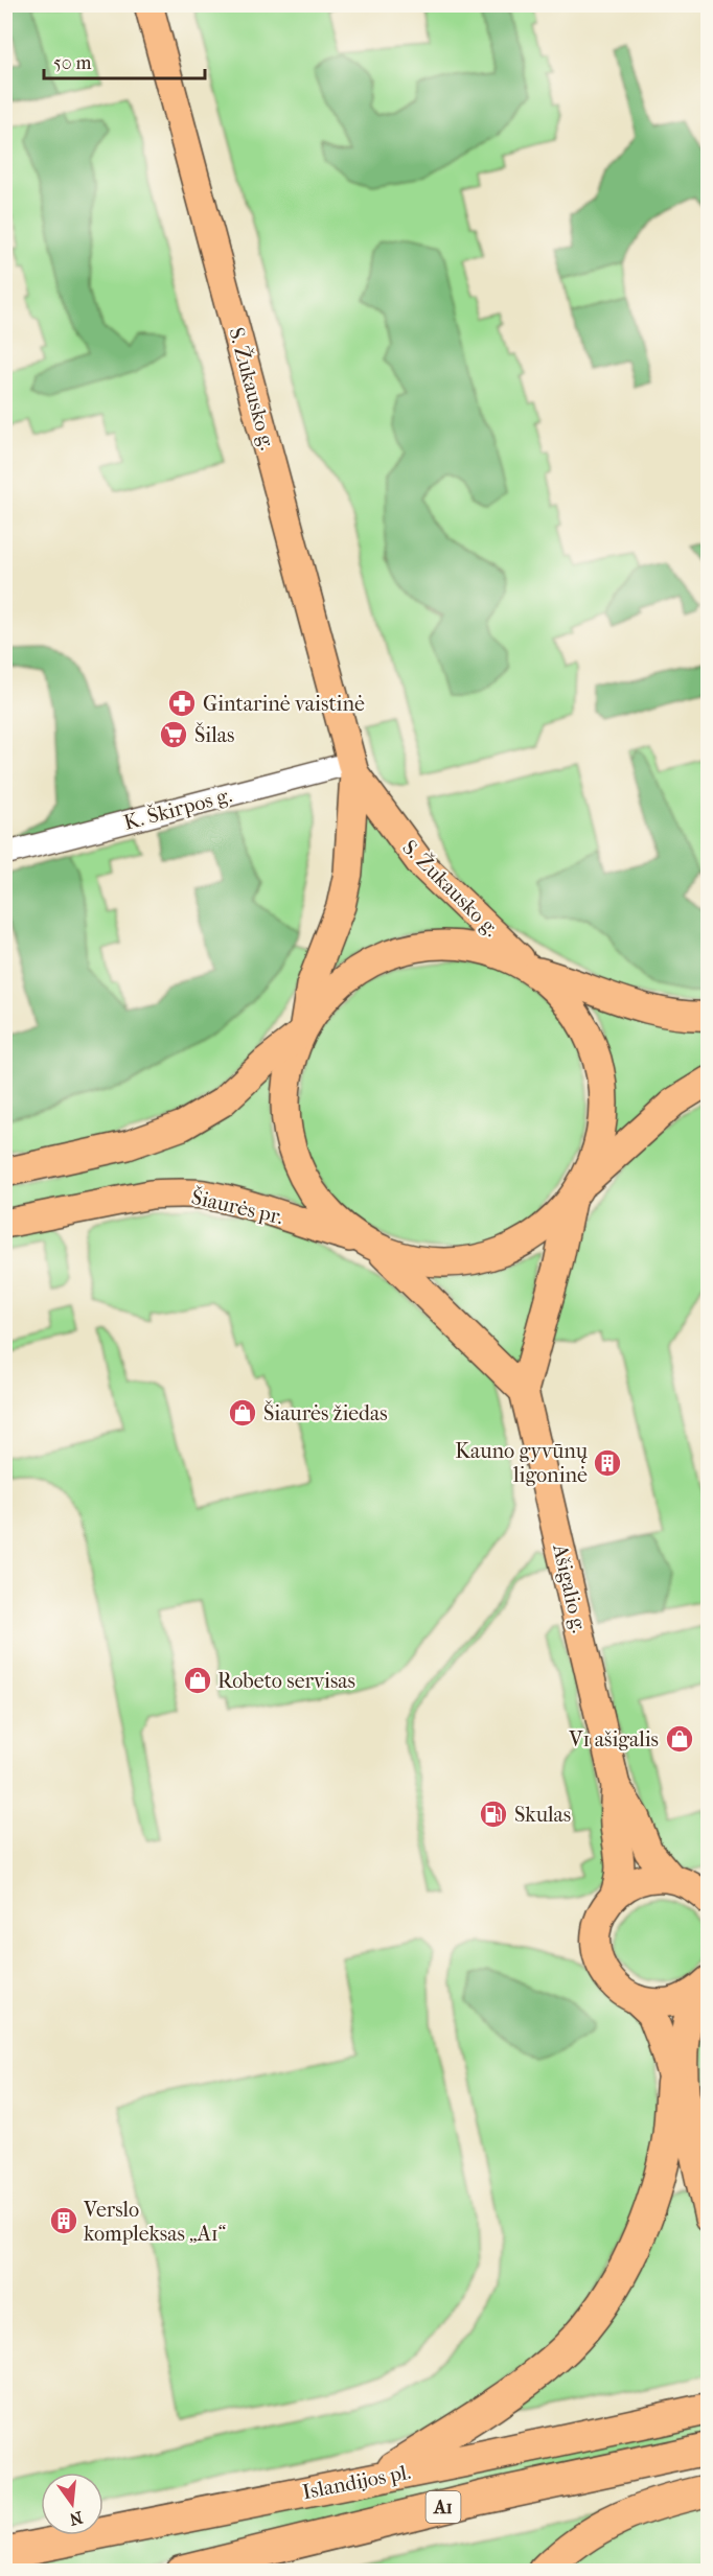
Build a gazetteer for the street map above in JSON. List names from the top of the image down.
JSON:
{
  "streets": {
    "highway": ["Islandijos pl.", "A1"],
    "main road": ["S. Žukausko g.", "Šiaurės pr.", "Ašigalio g."],
    "street": ["K. Škirpos g."]
  },
  "crossings": [
    ["S. Žukausko g.", "K. Škirpos g."],
    ["S. Žukausko g.", "Šiaurės pr."],
    ["S. Žukausko g.", "Ašigalio g."],
    ["Šiaurės pr.", "Ašigalio g."]
  ],
  "places": {
    "pharmacy": ["Gintarinė vaistinė"],
    "supermarket": ["Šilas"],
    "shop": ["Šiaurės žiedas", "Robeto servisas", "V1 ašigalis"],
    "building": ["Kauno gyvūnų ligoninė", "Verslo kompleksas „A1“"],
    "fuel station": ["Skulas"]
  },
  "scale_bar": "50 m",
  "north": "bottom"
}
